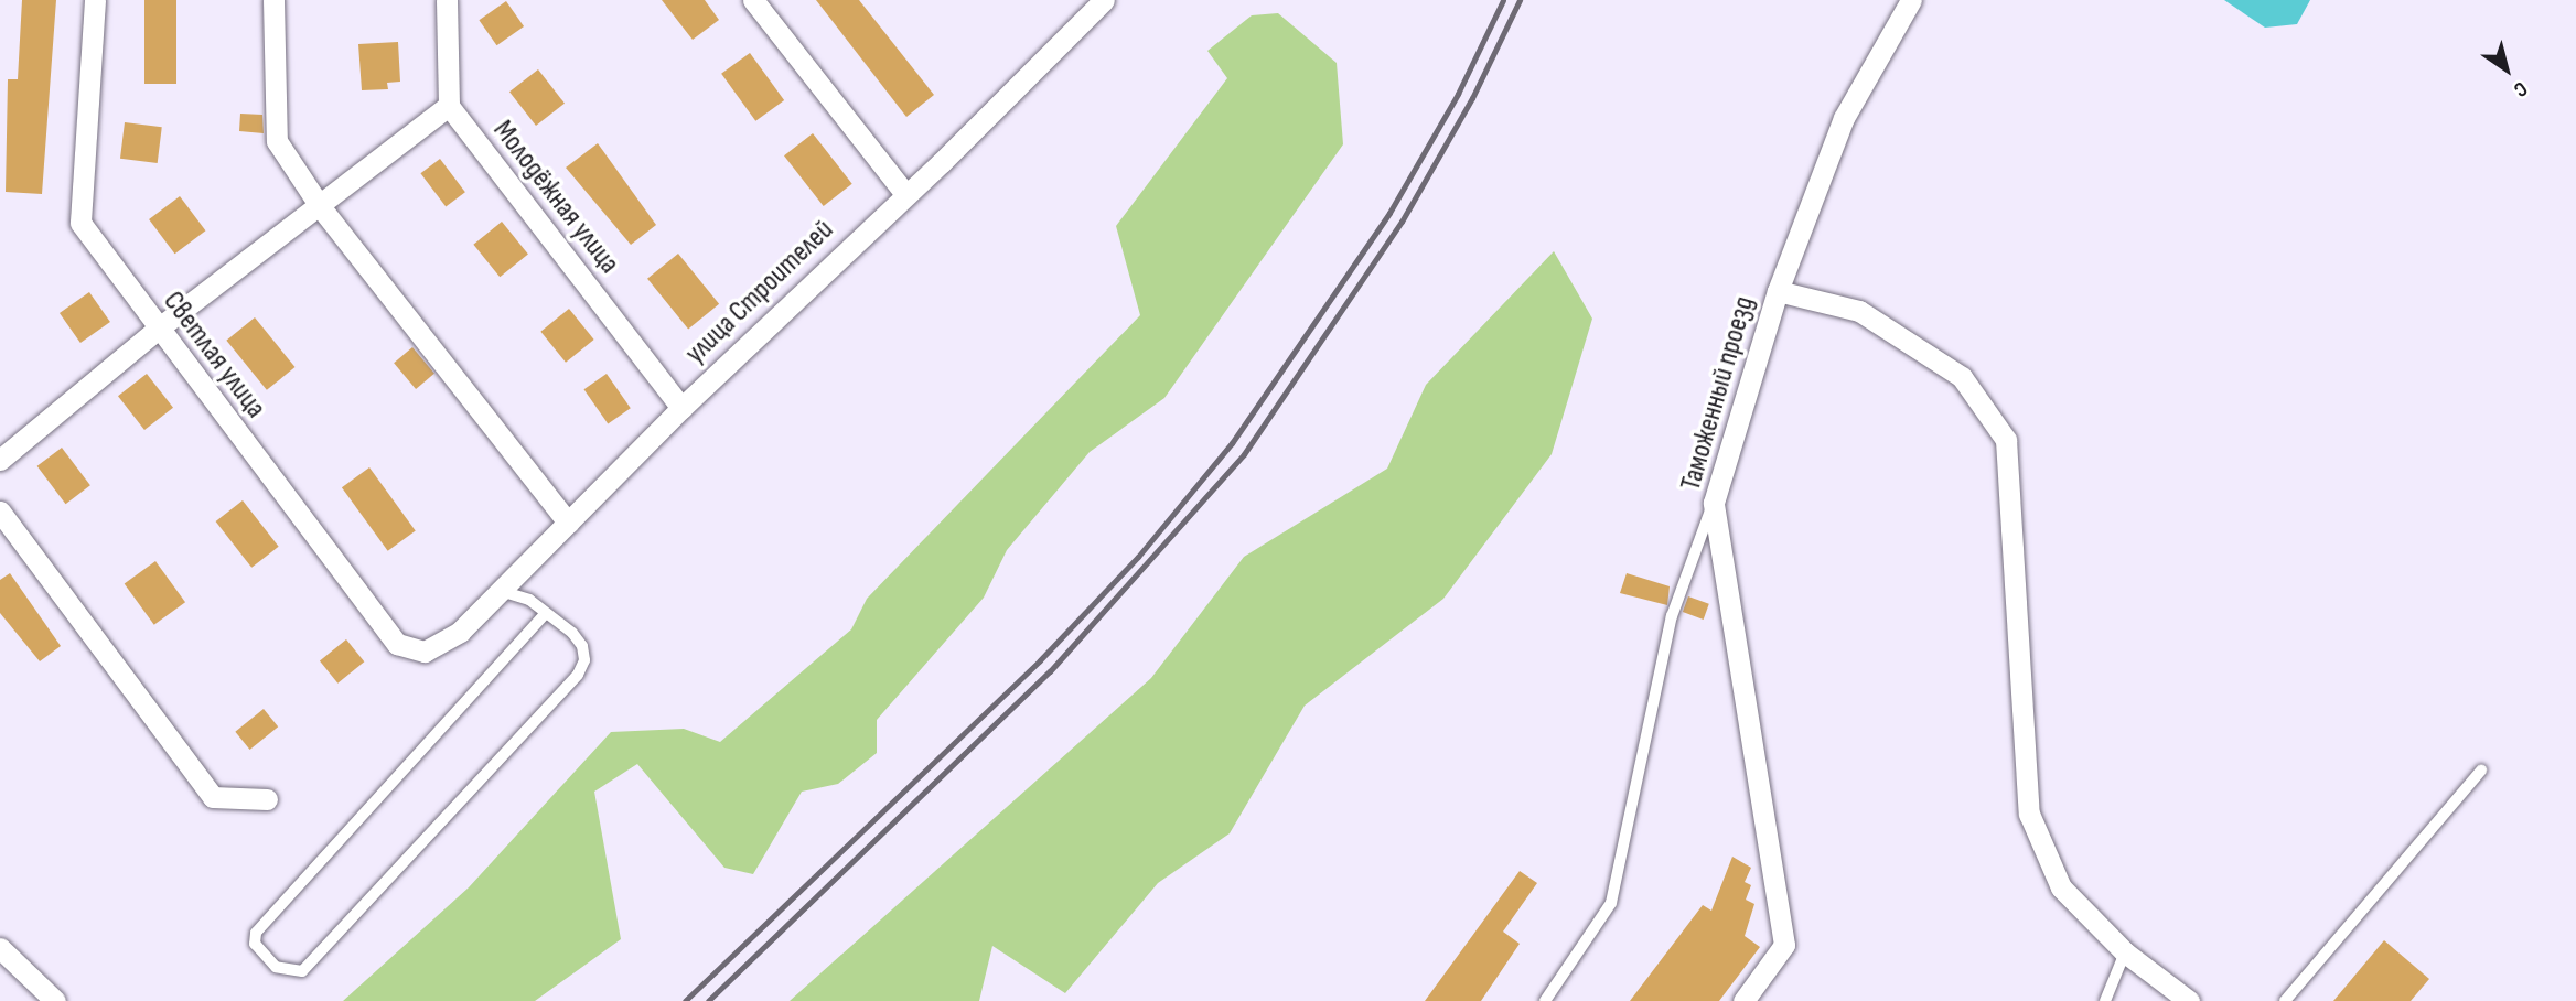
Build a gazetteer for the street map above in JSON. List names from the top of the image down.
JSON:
{
  "streets": {
    "street": [
      "Молодёжная улица",
      "улица Строителей",
      "Светлая улица",
      "Таможенный проезд"
    ]
  },
  "crossings": [
    ["Молодёжная улица", "улица Строителей"],
    ["улица Строителей", "Светлая улица"]
  ],
  "north": "bottom right"
}
